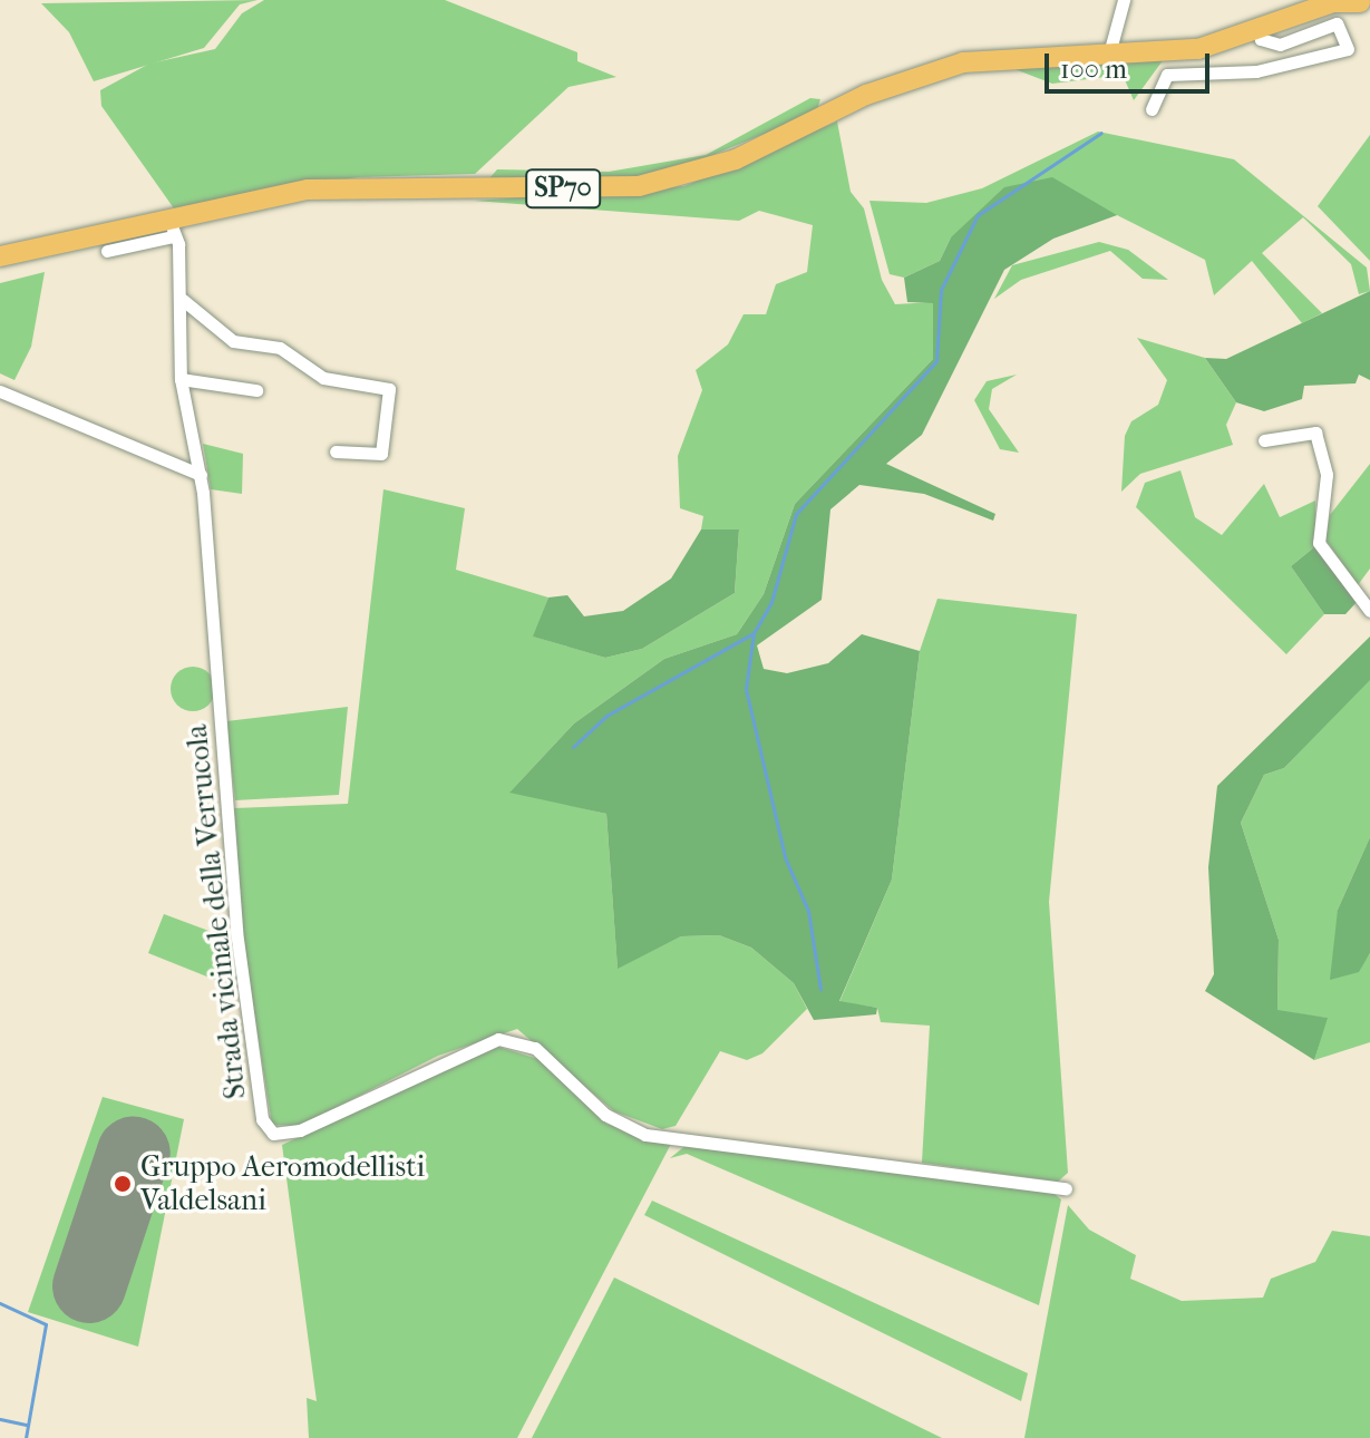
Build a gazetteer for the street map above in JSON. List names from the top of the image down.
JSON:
{
  "streets": {
    "main road": ["SP70"],
    "street": ["Strada vicinale della Verrucola"]
  },
  "places": ["Gruppo Aeromodellisti Valdelsani"],
  "scale_bar": "100 m"
}
